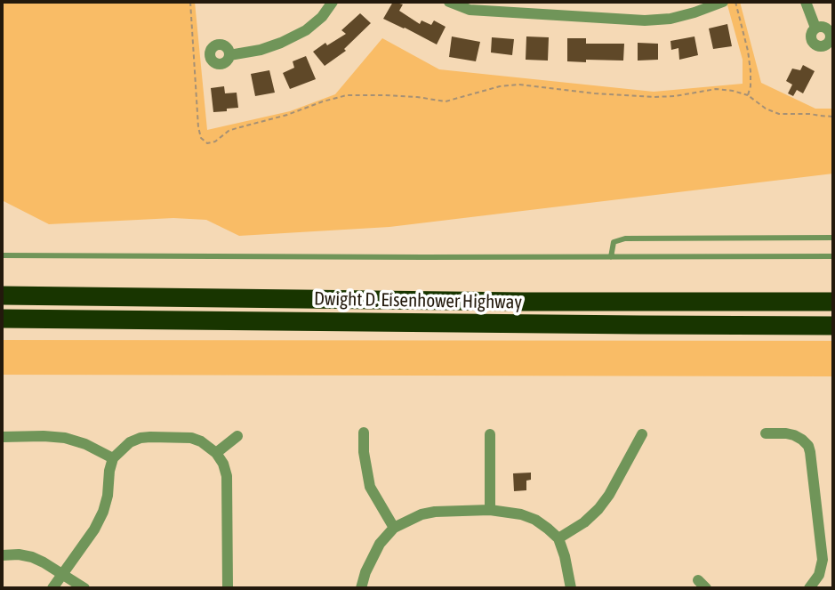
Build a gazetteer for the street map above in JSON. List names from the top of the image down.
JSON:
{
  "streets": {
    "highway": ["Dwight D. Eisenhower Highway"]
  }
}
